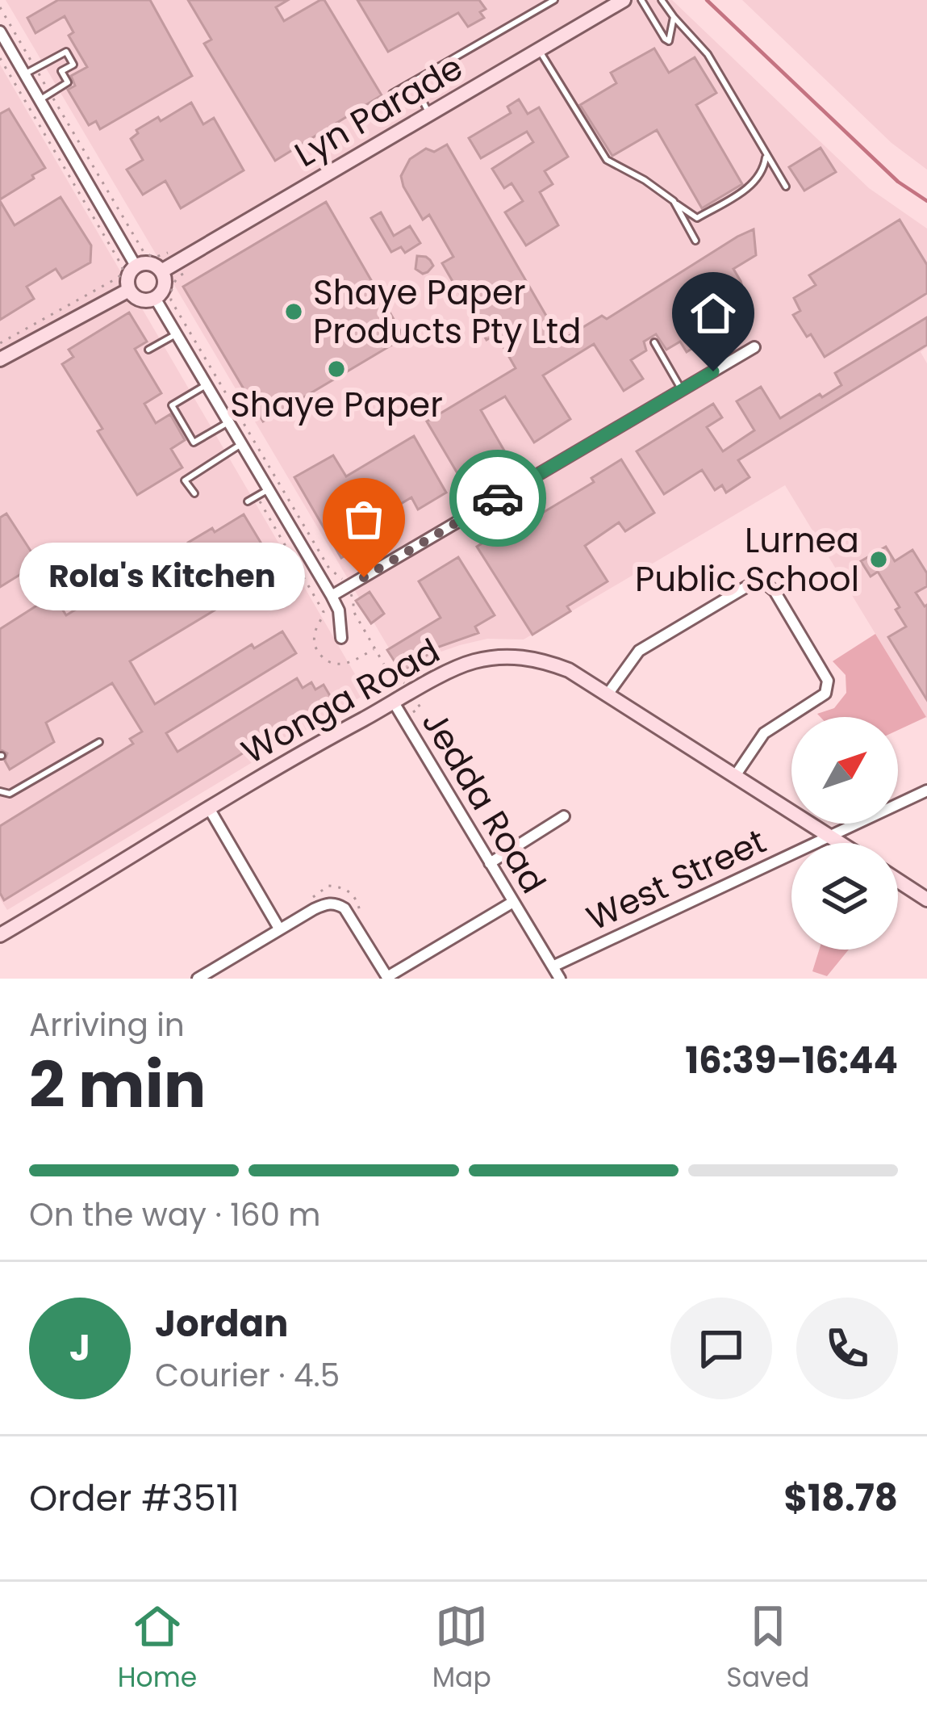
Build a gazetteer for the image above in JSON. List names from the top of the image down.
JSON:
{
  "streets": {
    "street": [
      "Lyn Parade",
      "Wonga Road",
      "Jedda Road",
      "West Street"
    ]
  },
  "crossings": [
    ["Wonga Road", "Jedda Road"],
    ["Wonga Road", "West Street"],
    ["Jedda Road", "West Street"]
  ],
  "places": [
    "Shaye Paper Products Pty Ltd",
    "Shaye Paper",
    "Lurnea Public School",
    "Rola's Kitchen"
  ],
  "north": "top right",
  "page": {
    "bubble": "Rola's Kitchen",
    "heading": ["2 min", "Arriving in", "16:39–16:44"],
    "panel": [
      "Jordan",
      "Courier · 4.5",
      "Order #3511",
      "$18.78"
    ],
    "bar": "On the way · 160 m",
    "round": "J",
    "tabs": ["Home", "Map", "Saved"]
  }
}
